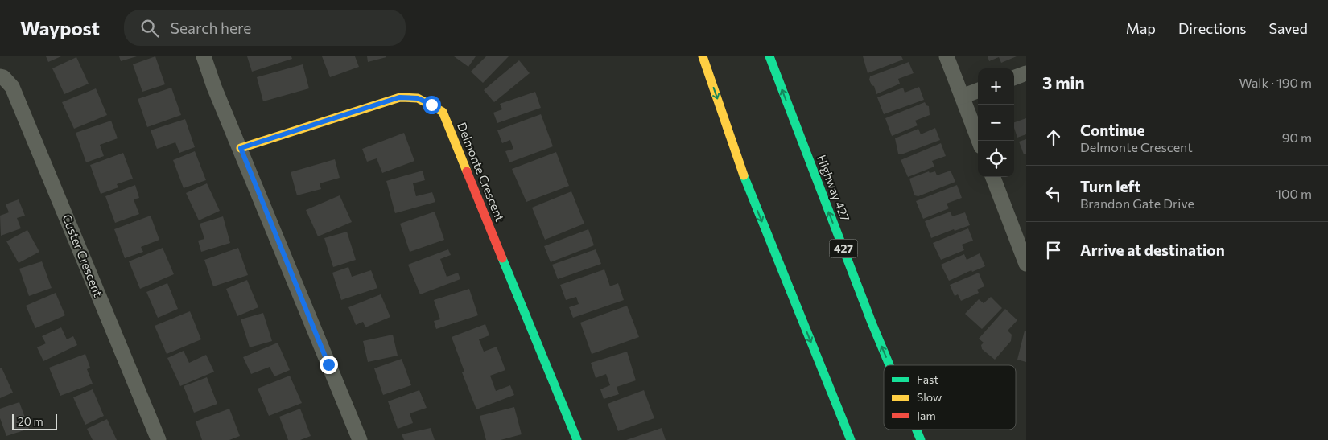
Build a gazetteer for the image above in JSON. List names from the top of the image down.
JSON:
{
  "streets": {
    "main road": ["Delmonte Crescent", "Highway 427", "427"],
    "street": ["Custer Crescent"]
  },
  "legend": ["Fast", "Slow", "Jam"],
  "scale_bar": "20 m",
  "page": {
    "header": "Waypost",
    "search": "Search here",
    "nav": ["Map", "Directions", "Saved"],
    "heading": ["3 min", "Walk · 190 m"],
    "map_buttons": ["+", "−"],
    "list": [
      ["Continue", "Delmonte Crescent", "90 m"],
      ["Turn left", "Brandon Gate Drive", "100 m"],
      "Arrive at destination"
    ],
    "scale": "20 m"
  }
}
